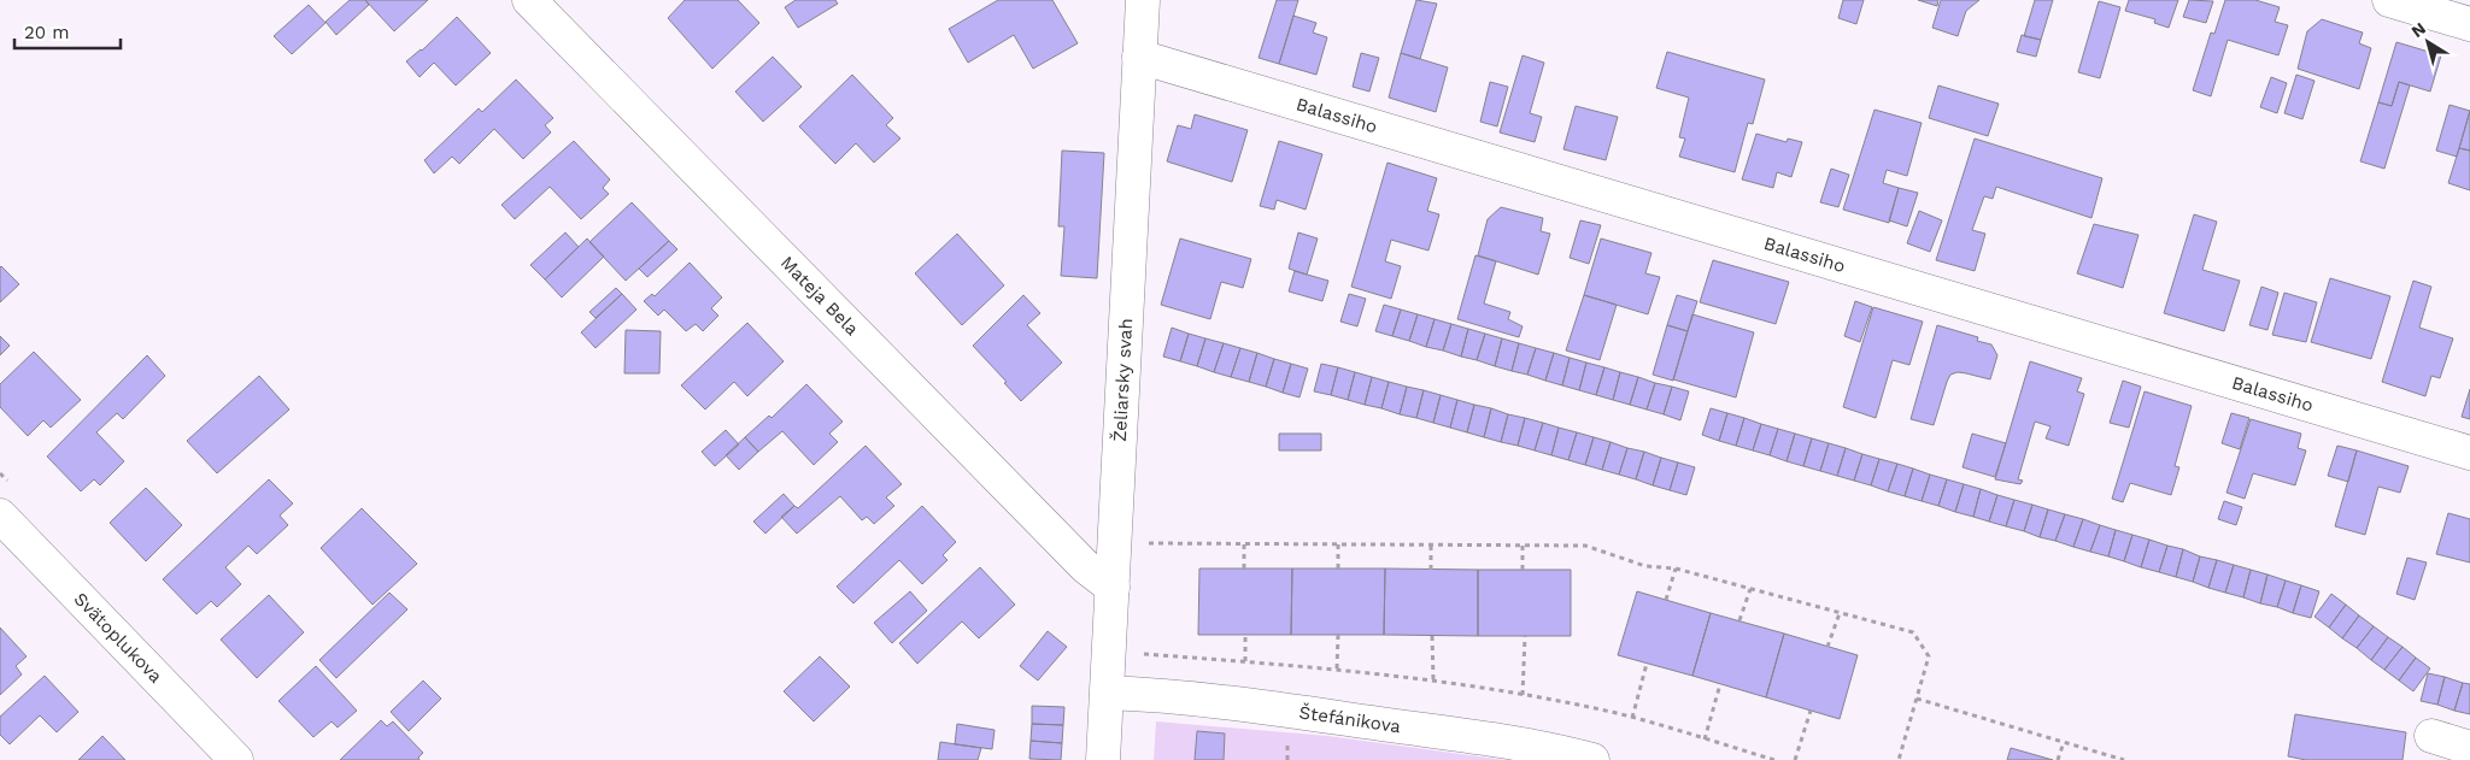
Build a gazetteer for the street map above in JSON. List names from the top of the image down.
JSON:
{
  "streets": {
    "street": [
      "Balassiho",
      "Mateja Bela",
      "Želiarsky svah",
      "Svätoplukova",
      "Štefánikova"
    ]
  },
  "crossings": [
    ["Balassiho", "Želiarsky svah"],
    ["Mateja Bela", "Želiarsky svah"],
    ["Želiarsky svah", "Štefánikova"]
  ],
  "scale_bar": "20 m",
  "north": "top left"
}
